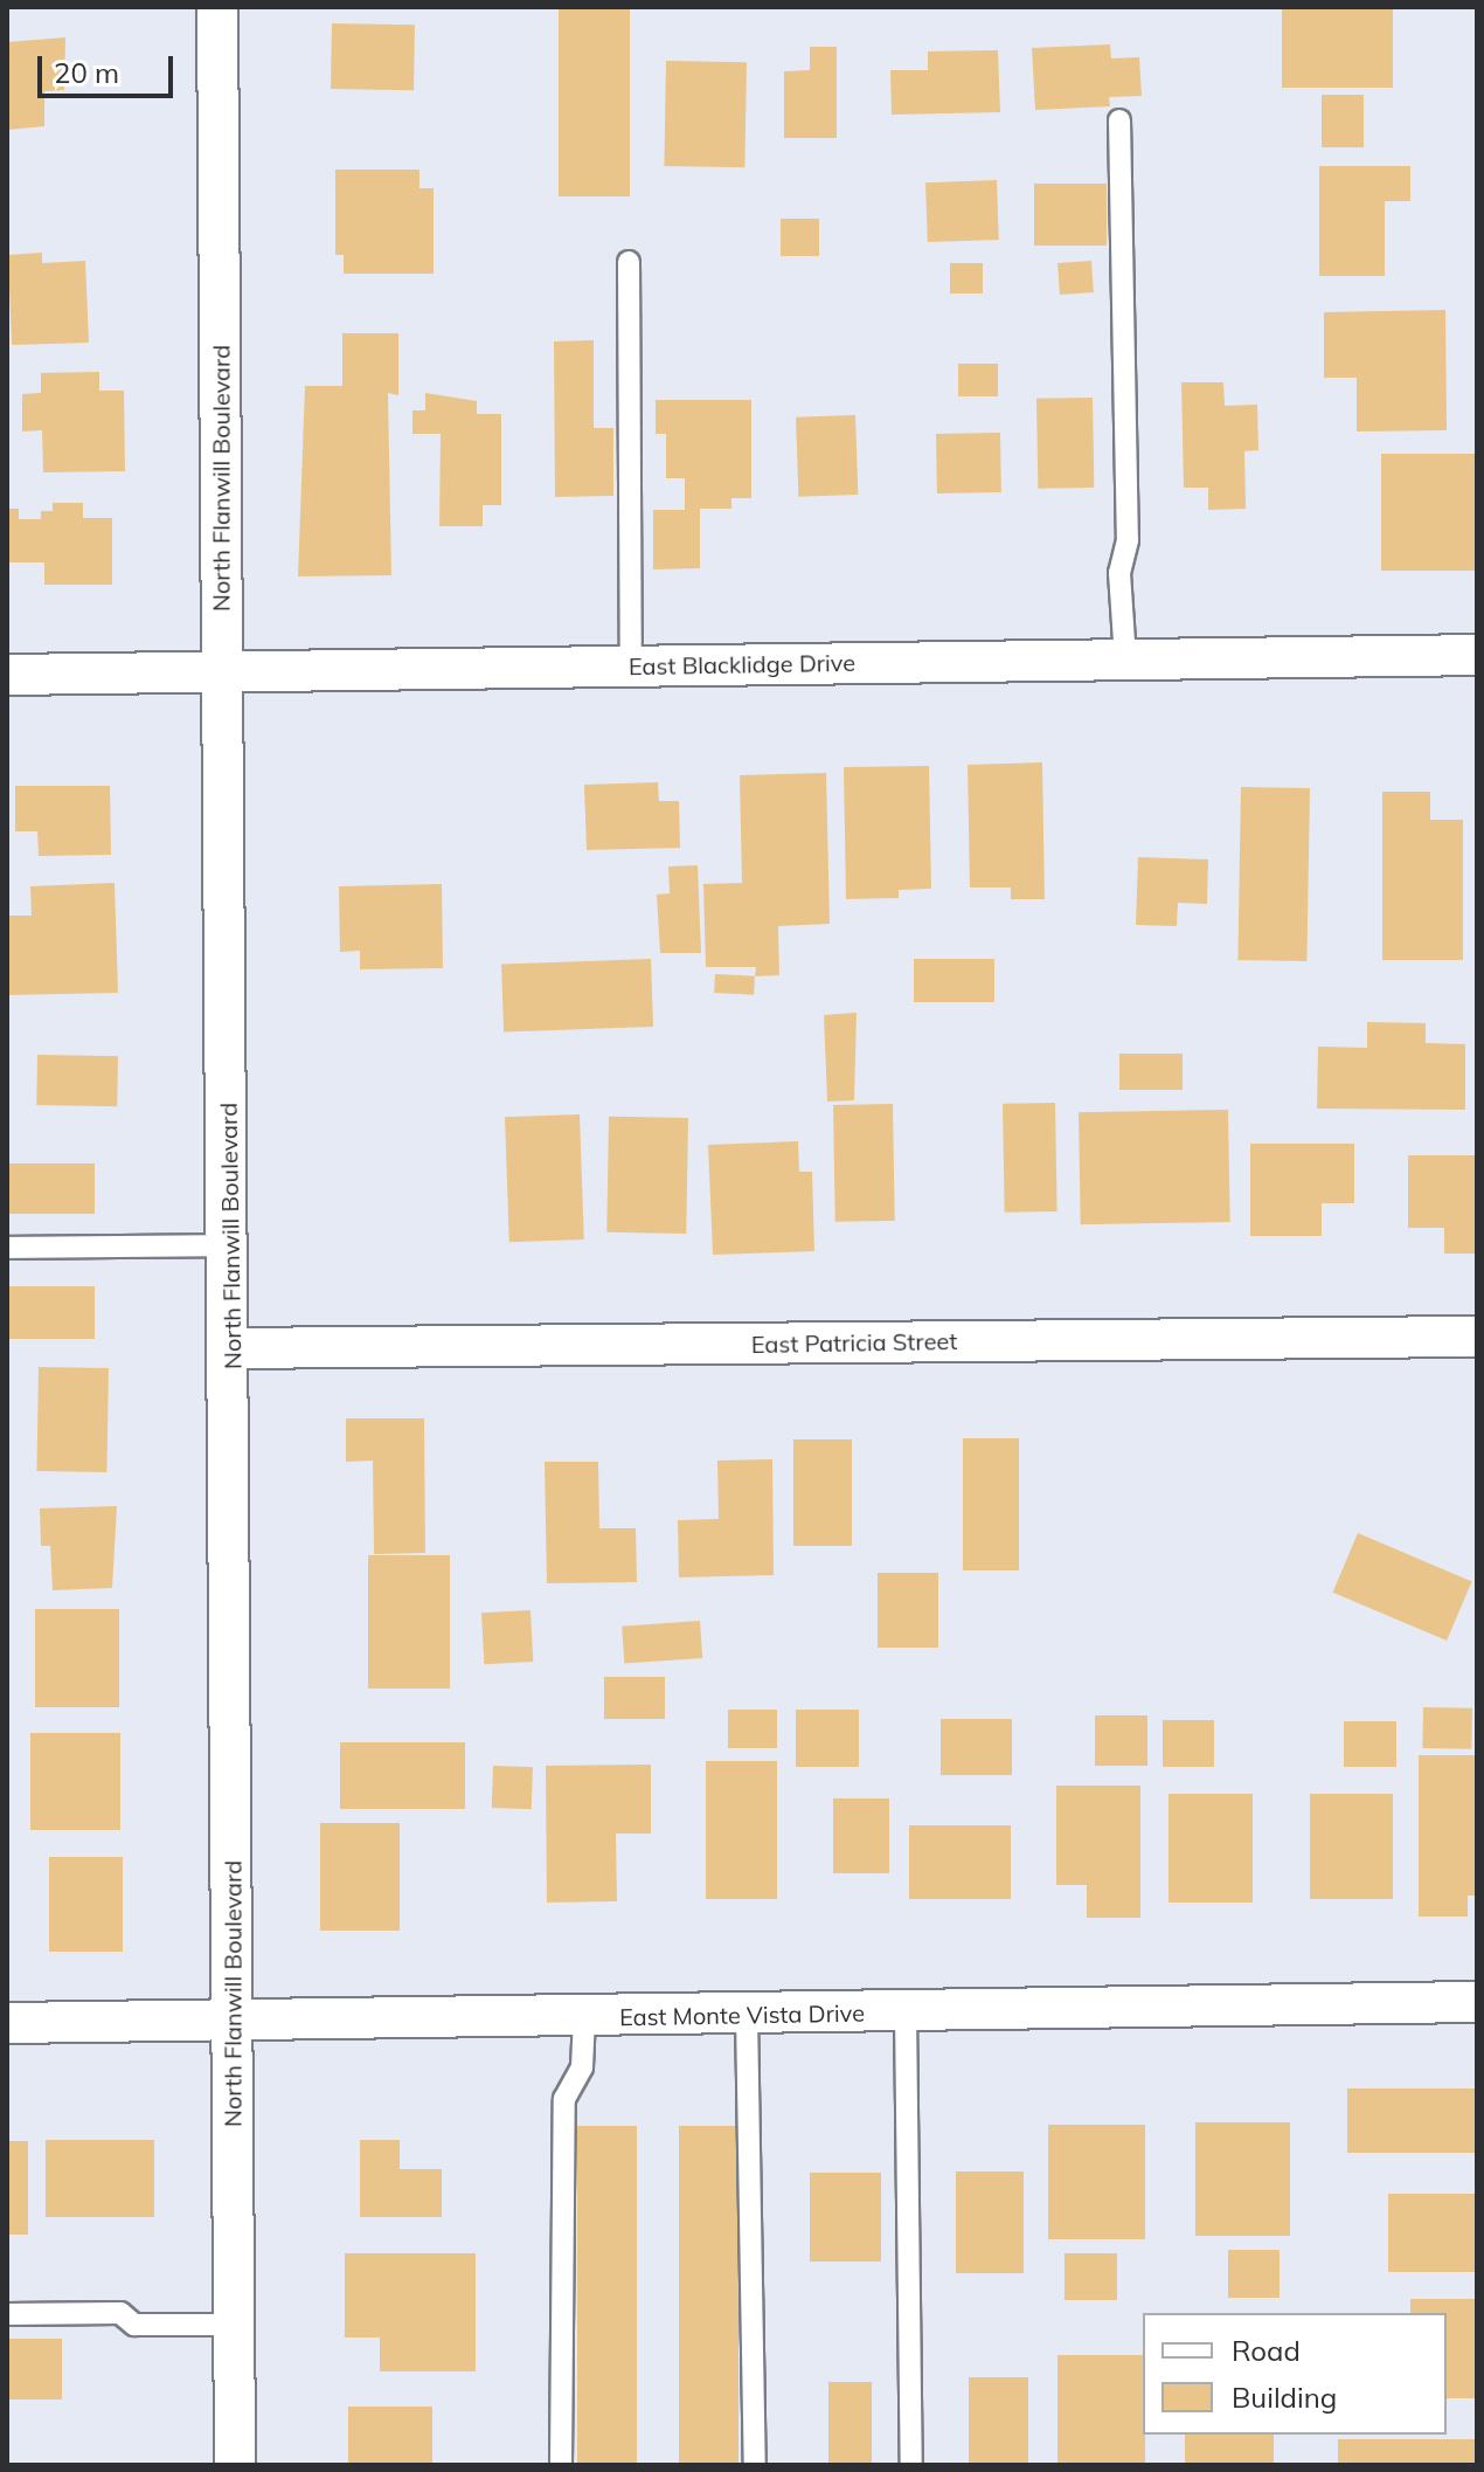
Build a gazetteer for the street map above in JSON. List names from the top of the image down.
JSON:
{
  "streets": {
    "street": [
      "North Flanwill Boulevard",
      "East Blacklidge Drive",
      "East Patricia Street",
      "East Monte Vista Drive"
    ]
  },
  "crossings": [
    ["North Flanwill Boulevard", "East Blacklidge Drive"],
    ["North Flanwill Boulevard", "East Patricia Street"],
    ["North Flanwill Boulevard", "East Monte Vista Drive"]
  ],
  "legend": ["Road", "Building"],
  "scale_bar": "20 m"
}
